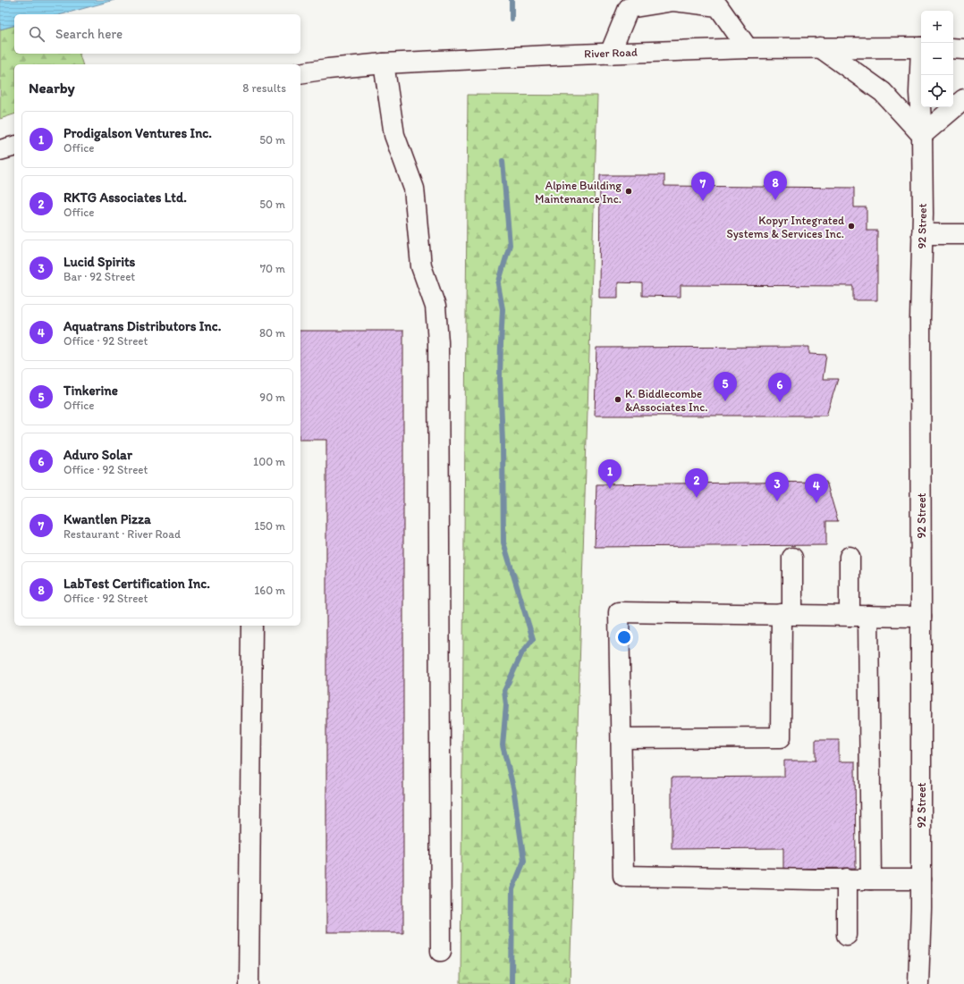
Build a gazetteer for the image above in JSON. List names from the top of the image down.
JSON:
{
  "streets": {
    "street": ["River Road", "92 Street"]
  },
  "places": ["Alpine Building Maintenance Inc.", "Kopyr Integrated Systems & Services Inc.", "K. Biddlecombe &Associates Inc."],
  "page": {
    "map_buttons": ["+", "−"],
    "search": "Search here",
    "heading": ["Nearby", "8 results"],
    "list": [
      {
        "mark": "1",
        "name": "Prodigalson Ventures Inc.",
        "note": "Office",
        "value": "50 m"
      },
      {
        "mark": "2",
        "name": "RKTG Associates Ltd.",
        "note": "Office",
        "value": "50 m"
      },
      {
        "mark": "3",
        "name": "Lucid Spirits",
        "note": "Bar · 92 Street",
        "value": "70 m"
      },
      {
        "mark": "4",
        "name": "Aquatrans Distributors Inc.",
        "note": "Office · 92 Street",
        "value": "80 m"
      },
      {
        "mark": "5",
        "name": "Tinkerine",
        "note": "Office",
        "value": "90 m"
      },
      {
        "mark": "6",
        "name": "Aduro Solar",
        "note": "Office · 92 Street",
        "value": "100 m"
      },
      {
        "mark": "7",
        "name": "Kwantlen Pizza",
        "note": "Restaurant · River Road",
        "value": "150 m"
      },
      {
        "mark": "8",
        "name": "LabTest Certification Inc.",
        "note": "Office · 92 Street",
        "value": "160 m"
      }
    ],
    "pins": [
      "8",
      "7",
      "5",
      "6",
      "1",
      "2",
      "3",
      "4"
    ]
  }
}
